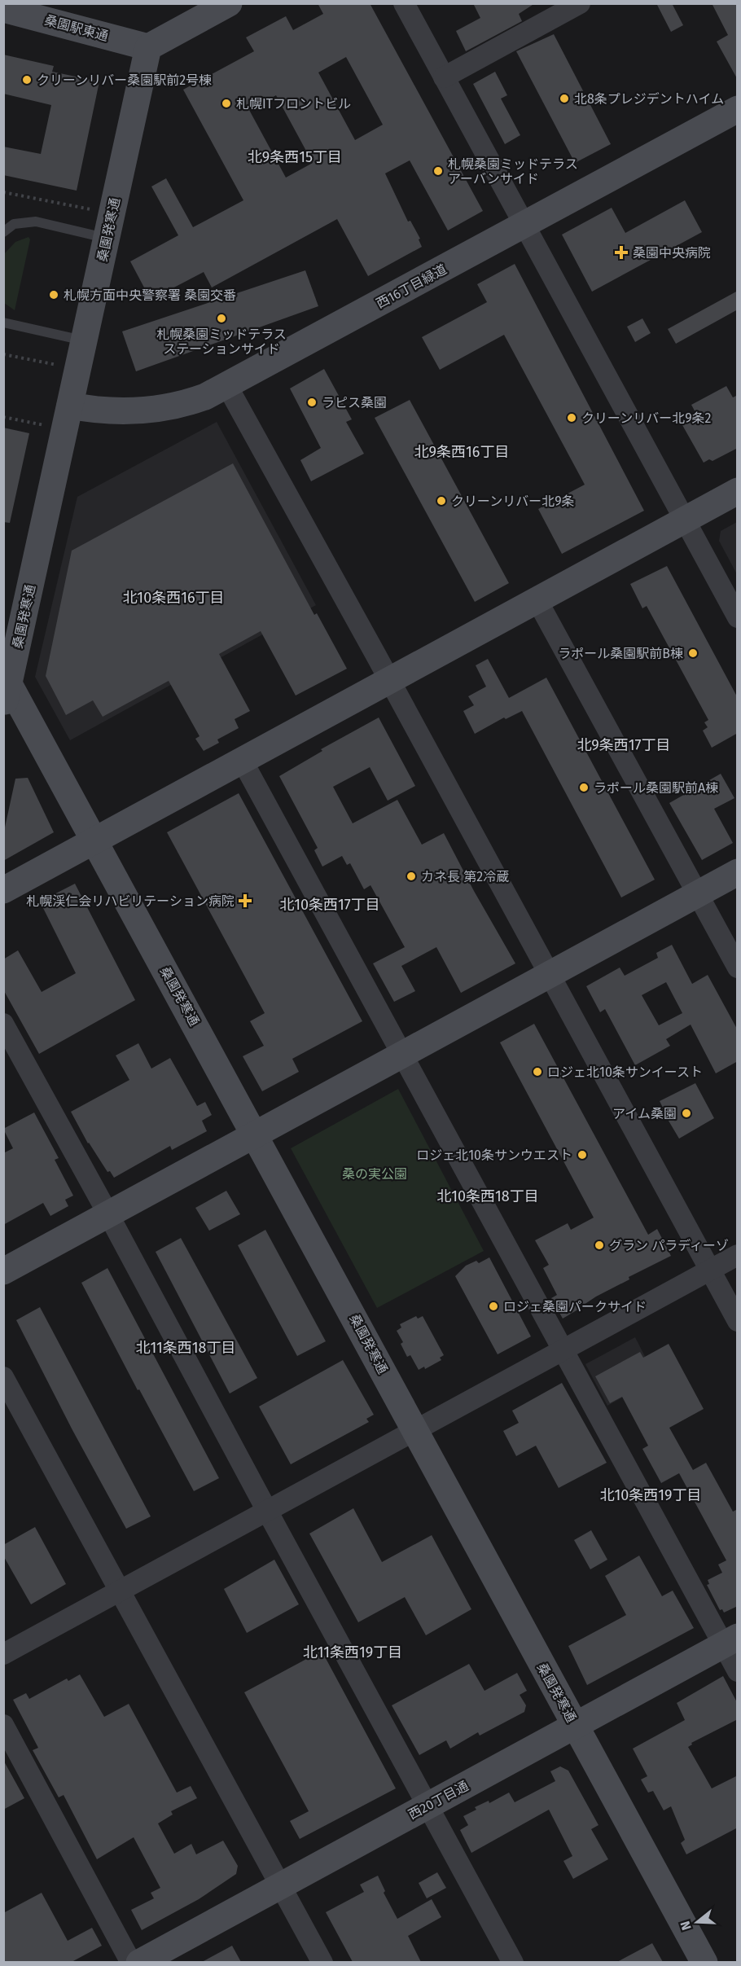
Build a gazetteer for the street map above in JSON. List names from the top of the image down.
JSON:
{
  "streets": {
    "street": [
      "桑園駅東通",
      "桑園発寒通",
      "西16丁目緑道",
      "西20丁目通"
    ]
  },
  "crossings": [
    ["桑園駅東通", "桑園発寒通"],
    ["桑園発寒通", "西16丁目緑道"],
    ["桑園発寒通", "西20丁目通"]
  ],
  "districts": [
    "北9条西15丁目",
    "北9条西16丁目",
    "北10条西16丁目",
    "北9条西17丁目",
    "北10条西17丁目",
    "北10条西18丁目",
    "北11条西18丁目",
    "北10条西19丁目",
    "北11条西19丁目"
  ],
  "parks": ["桑の実公園"],
  "places": {
    "other": [
      "クリーンリバー桑園駅前2号棟",
      "北8条プレジデントハイム",
      "札幌ITフロントビル",
      "札幌桑園ミッドテラス アーバンサイド",
      "札幌方面中央警察署 桑園交番",
      "札幌桑園ミッドテラス ステーションサイド",
      "ラピス桑園",
      "クリーンリバー北9条2",
      "クリーンリバー北9条",
      "ラポール桑園駅前B棟",
      "ラポール桑園駅前A棟",
      "カネ長 第2冷蔵",
      "ロジェ北10条サンイースト",
      "アイム桑園",
      "ロジェ北10条サンウエスト",
      "グラン パラディーゾ",
      "ロジェ桑園パークサイド"
    ],
    "health": ["桑園中央病院", "札幌渓仁会リハビリテーション病院"]
  },
  "north": "left"
}
